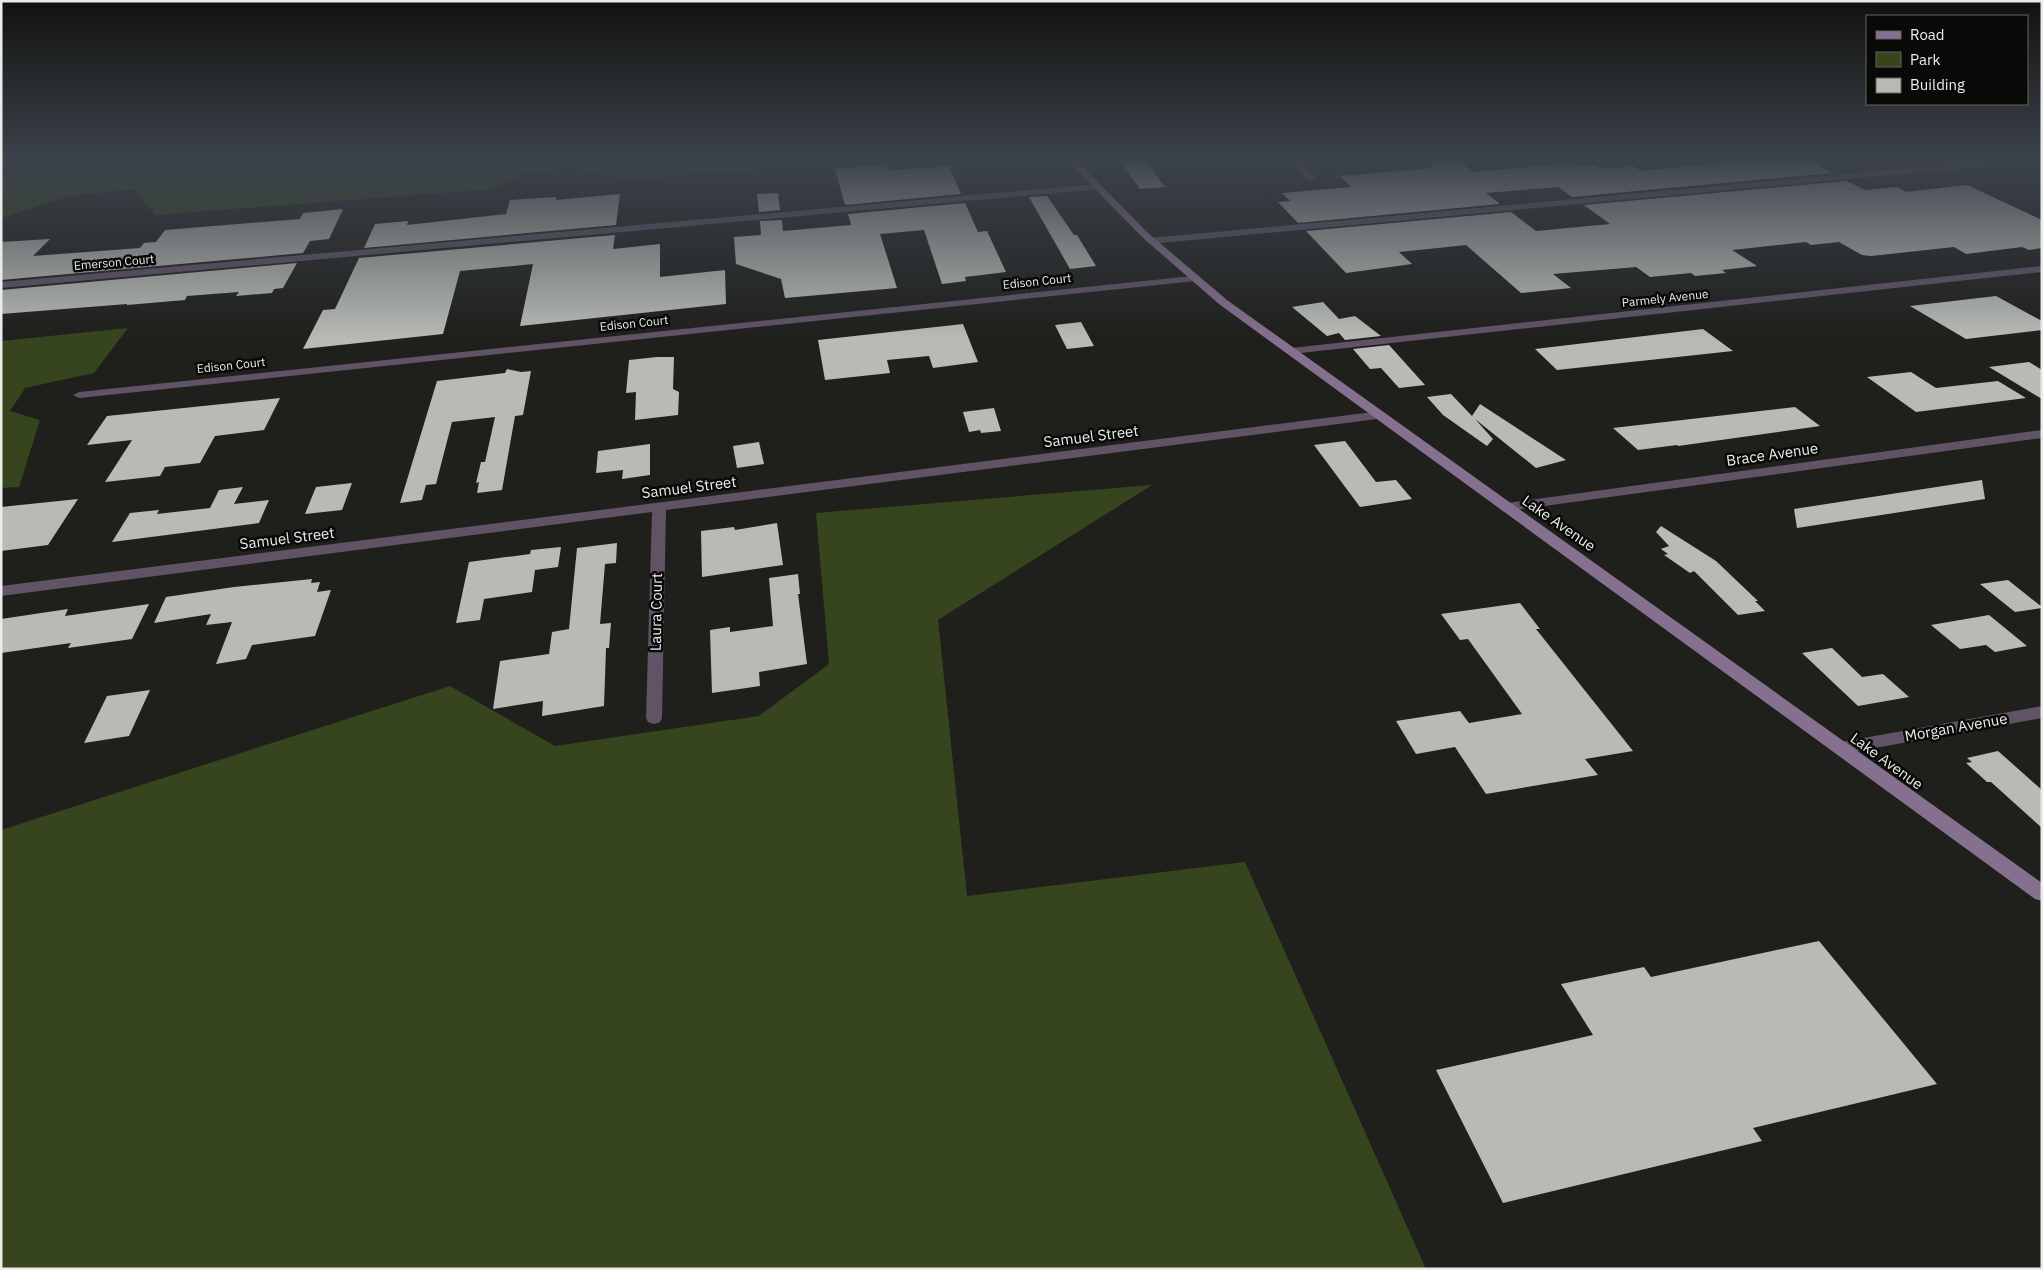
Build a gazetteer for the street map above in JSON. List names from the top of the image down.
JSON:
{
  "streets": {
    "street": [
      "Emerson Court",
      "Edison Court",
      "Parmely Avenue",
      "Samuel Street",
      "Brace Avenue",
      "Lake Avenue",
      "Laura Court",
      "Morgan Avenue"
    ]
  },
  "crossings": [
    ["Edison Court", "Lake Avenue"],
    ["Parmely Avenue", "Lake Avenue"],
    ["Samuel Street", "Lake Avenue"],
    ["Samuel Street", "Laura Court"],
    ["Brace Avenue", "Lake Avenue"],
    ["Lake Avenue", "Morgan Avenue"]
  ],
  "legend": ["Road", "Park", "Building"]
}
